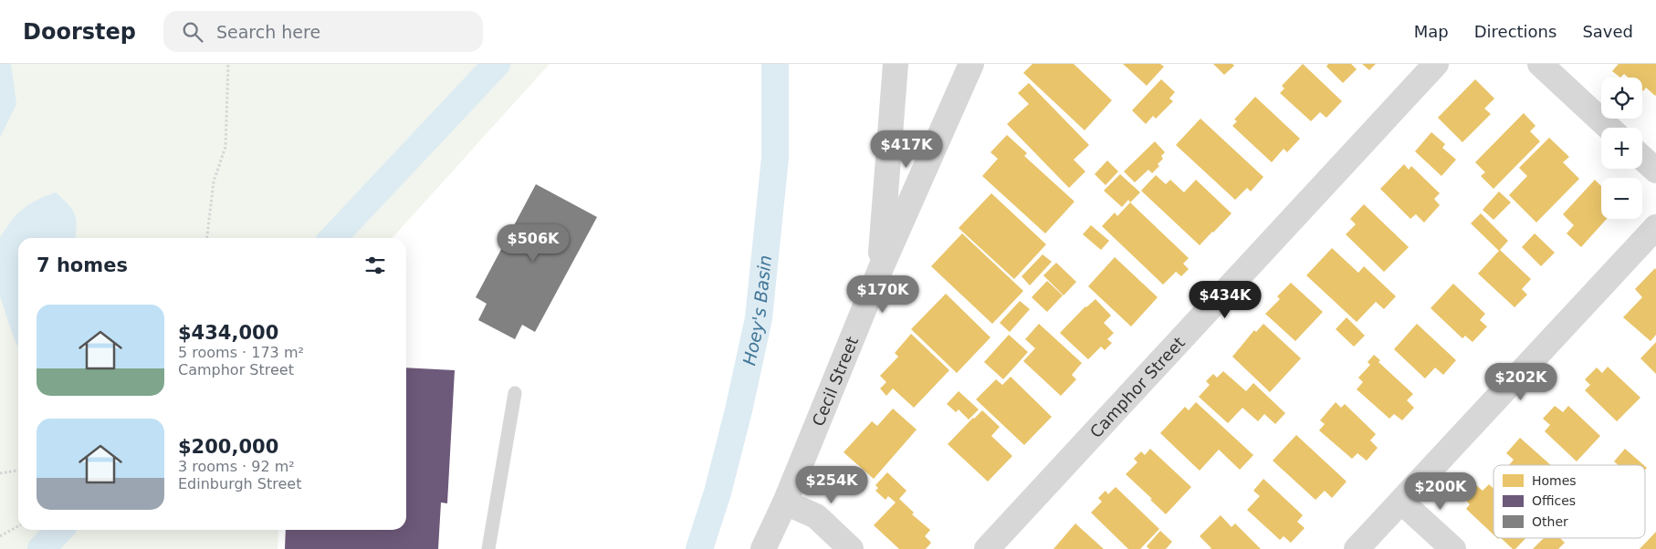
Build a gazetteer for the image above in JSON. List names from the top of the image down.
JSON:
{
  "streets": {
    "street": ["Cecil Street", "Camphor Street"]
  },
  "water": ["Hoey's Basin"],
  "legend": ["Homes", "Offices", "Other"],
  "page": {
    "header": "Doorstep",
    "search": "Search here",
    "nav": ["Map", "Directions", "Saved"],
    "map_buttons": ["+", "−"],
    "price": [
      "$417K",
      "$506K",
      "$170K",
      "$434K",
      "$202K",
      "$254K",
      "$200K"
    ],
    "heading": "7 homes",
    "list": [
      {
        "name": "$434,000",
        "note": "5 rooms · 173 m² · Camphor Street"
      },
      {
        "name": "$200,000",
        "note": "3 rooms · 92 m² · Edinburgh Street"
      }
    ]
  }
}
